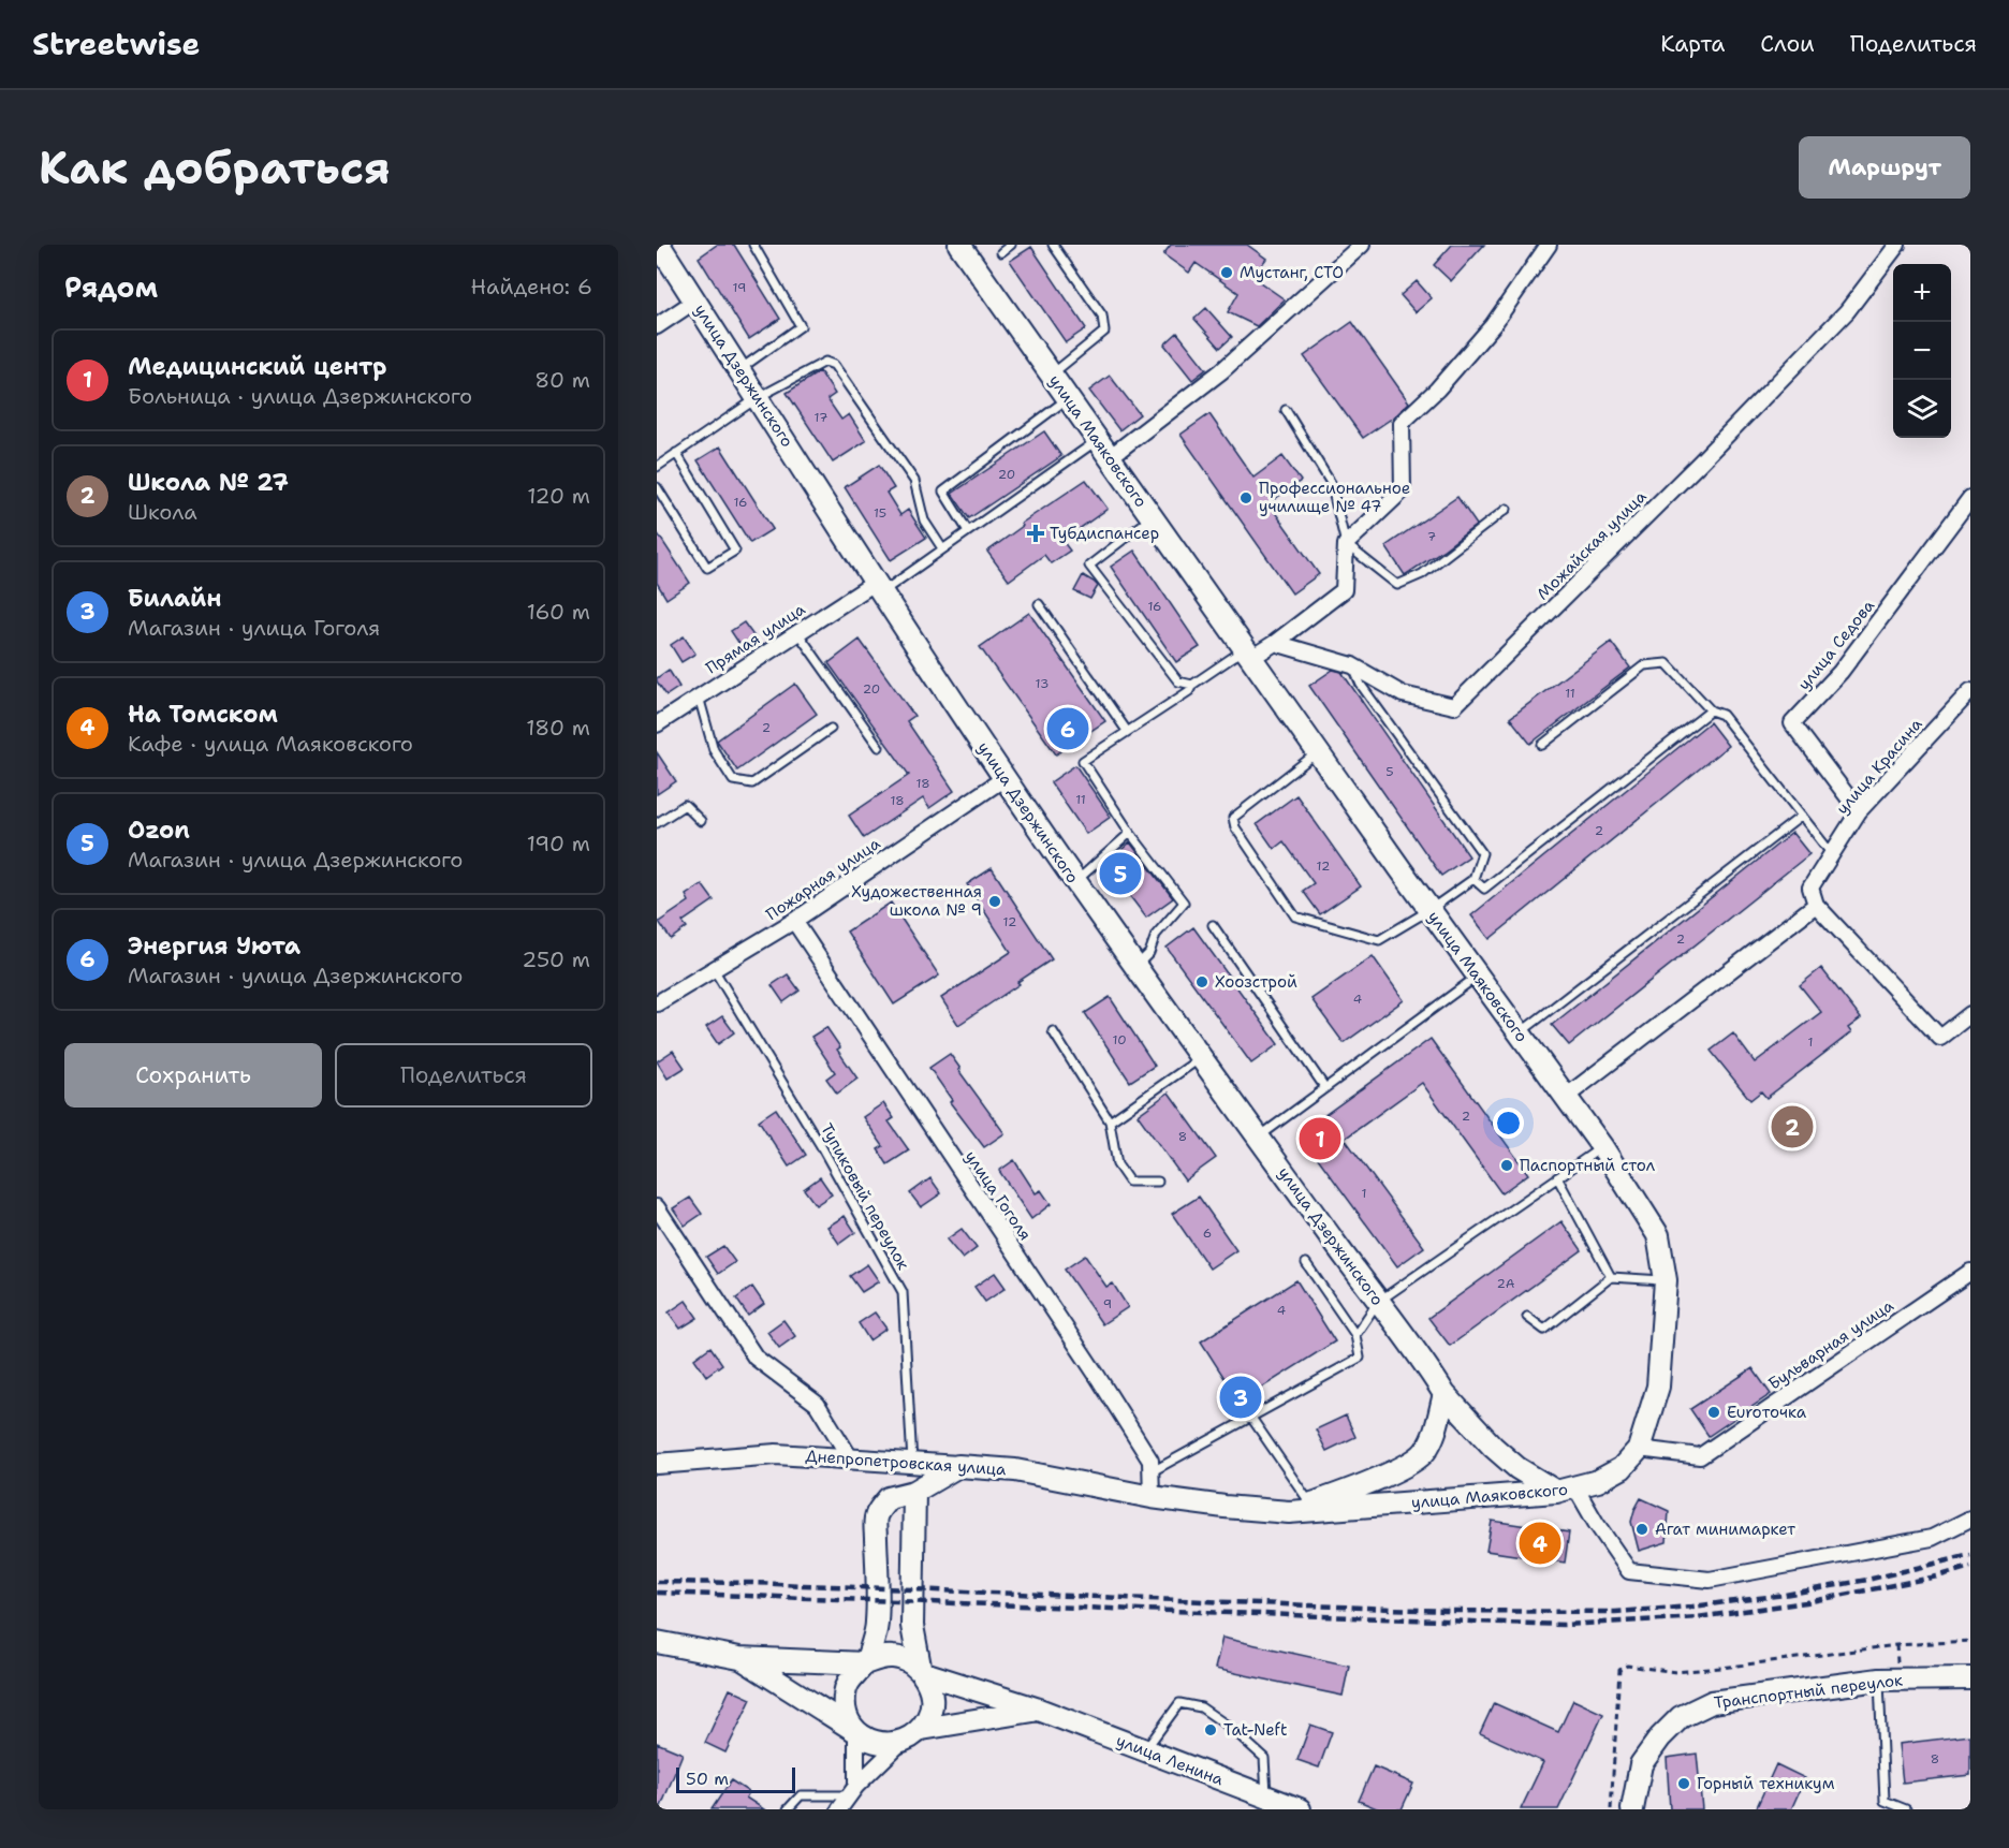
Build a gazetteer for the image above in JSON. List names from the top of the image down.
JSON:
{
  "streets": {
    "main road": [
      "улица Дзержинского",
      "улица Маяковского",
      "Днепропетровская улица",
      "Транспортный переулок",
      "улица Ленина"
    ],
    "street": [
      "Можайская улица",
      "Прямая улица",
      "улица Седова",
      "улица Красина",
      "Пожарная улица",
      "улица Гоголя",
      "Бульварная улица"
    ],
    "lane": ["Тупиковый переулок"]
  },
  "crossings": [
    ["улица Дзержинского", "улица Маяковского"],
    ["улица Дзержинского", "Прямая улица"],
    ["улица Дзержинского", "Пожарная улица"],
    ["улица Маяковского", "Бульварная улица"],
    ["улица Маяковского", "Днепропетровская улица"],
    ["улица Седова", "улица Красина"],
    ["Пожарная улица", "улица Гоголя"],
    ["Пожарная улица", "Тупиковый переулок"],
    ["улица Гоголя", "Днепропетровская улица"],
    ["Тупиковый переулок", "Днепропетровская улица"]
  ],
  "places": {
    "other": [
      "Мустанг, СТО",
      "Профессиональное училище № 47",
      "Художественная школа № 9",
      "Хоозстрой",
      "Паспортный стол",
      "Euroточка",
      "Агат минимаркет",
      "Tat-Neft",
      "Горный техникум"
    ],
    "health": ["Тубдиспансер"]
  },
  "house_numbers": [
    "19",
    "17",
    "20",
    "16",
    "15",
    "7",
    "16",
    "13",
    "20",
    "11",
    "2",
    "5",
    "18",
    "11",
    "18",
    "2",
    "12",
    "12",
    "2",
    "4",
    "10",
    "1",
    "2",
    "8",
    "1",
    "6",
    "2А",
    "9",
    "4",
    "8"
  ],
  "scale_bar": "50 m",
  "page": {
    "header": "Streetwise",
    "nav": ["Карта", "Слои", "Поделиться"],
    "buttons": [
      "Маршрут",
      ["Сохранить", "Поделиться"]
    ],
    "title": "Как добраться",
    "heading": ["Рядом", "Найдено: 6"],
    "map_buttons": ["+", "−"],
    "list": [
      {
        "mark": "1",
        "name": "Медицинский центр",
        "note": "Больница · улица Дзержинского",
        "value": "80 m"
      },
      {
        "mark": "2",
        "name": "Школа № 27",
        "note": "Школа",
        "value": "120 m"
      },
      {
        "mark": "3",
        "name": "Билайн",
        "note": "Магазин · улица Гоголя",
        "value": "160 m"
      },
      {
        "mark": "4",
        "name": "На Томском",
        "note": "Кафе · улица Маяковского",
        "value": "180 m"
      },
      {
        "mark": "5",
        "name": "Ozon",
        "note": "Магазин · улица Дзержинского",
        "value": "190 m"
      },
      {
        "mark": "6",
        "name": "Энергия Уюта",
        "note": "Магазин · улица Дзержинского",
        "value": "250 m"
      }
    ],
    "pins": [
      "6",
      "5",
      "2",
      "1",
      "3",
      "4"
    ],
    "scale": "50 m"
  }
}
